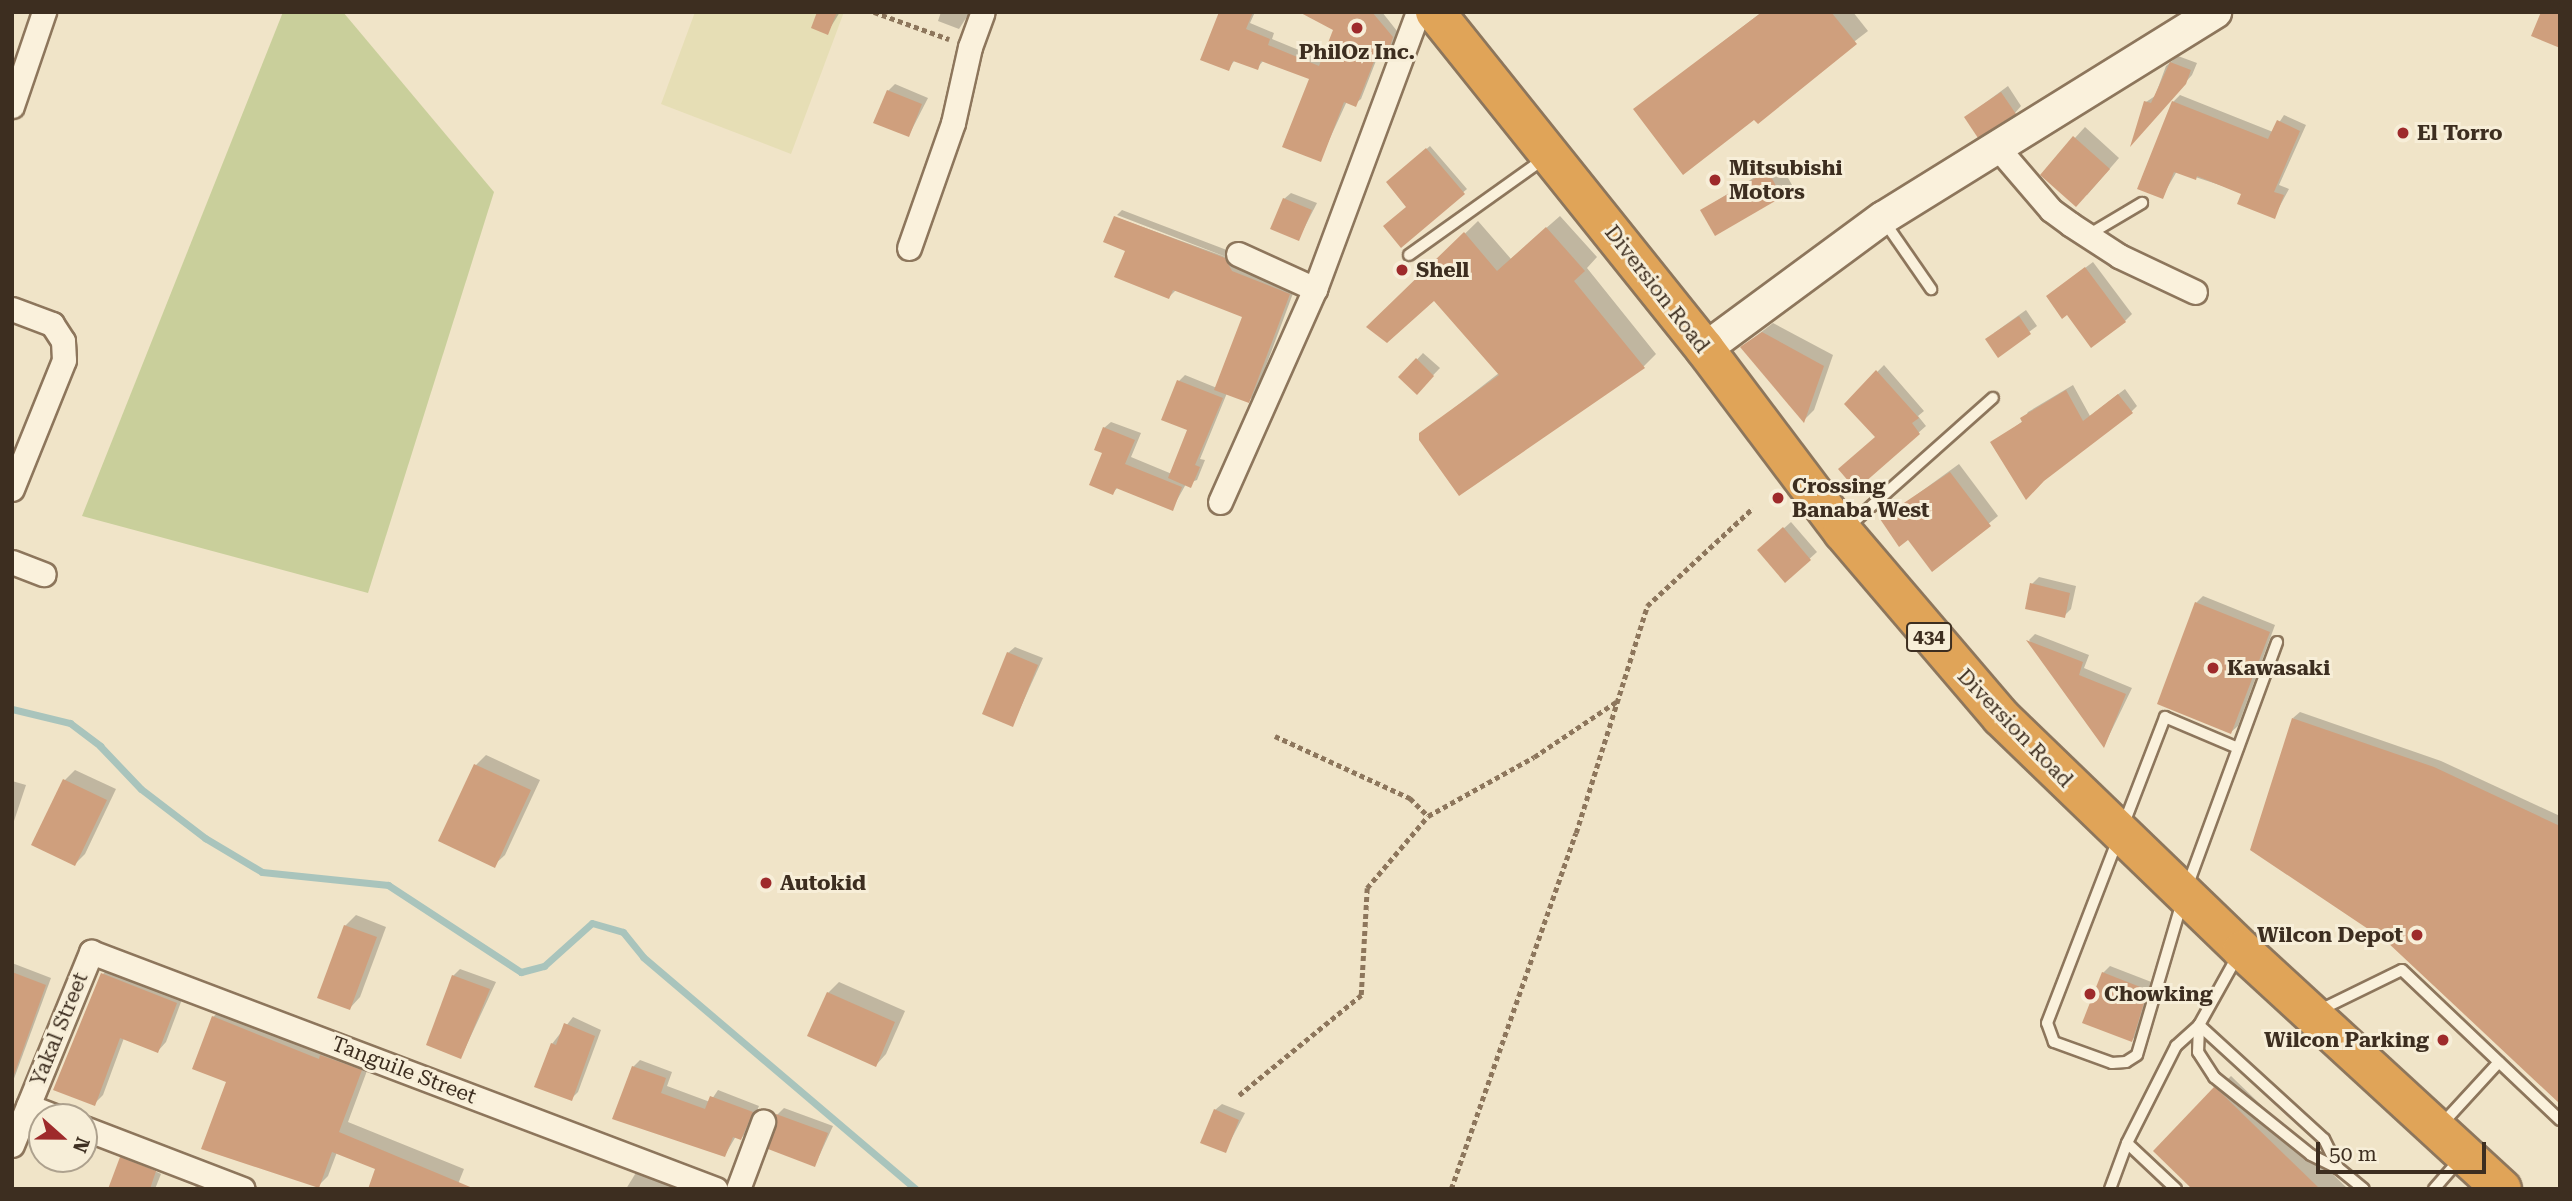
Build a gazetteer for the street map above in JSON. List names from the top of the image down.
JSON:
{
  "streets": {
    "highway": ["Diversion Road", "434"],
    "street": ["Yakal Street", "Tanguile Street"]
  },
  "crossings": [
    ["Yakal Street", "Tanguile Street"]
  ],
  "places": [
    "PhilOz Inc.",
    "El Torro",
    "Mitsubishi Motors",
    "Shell",
    "Crossing Banaba West",
    "Kawasaki",
    "Autokid",
    "Wilcon Depot",
    "Chowking",
    "Wilcon Parking"
  ],
  "scale_bar": "50 m",
  "north": "right"
}
